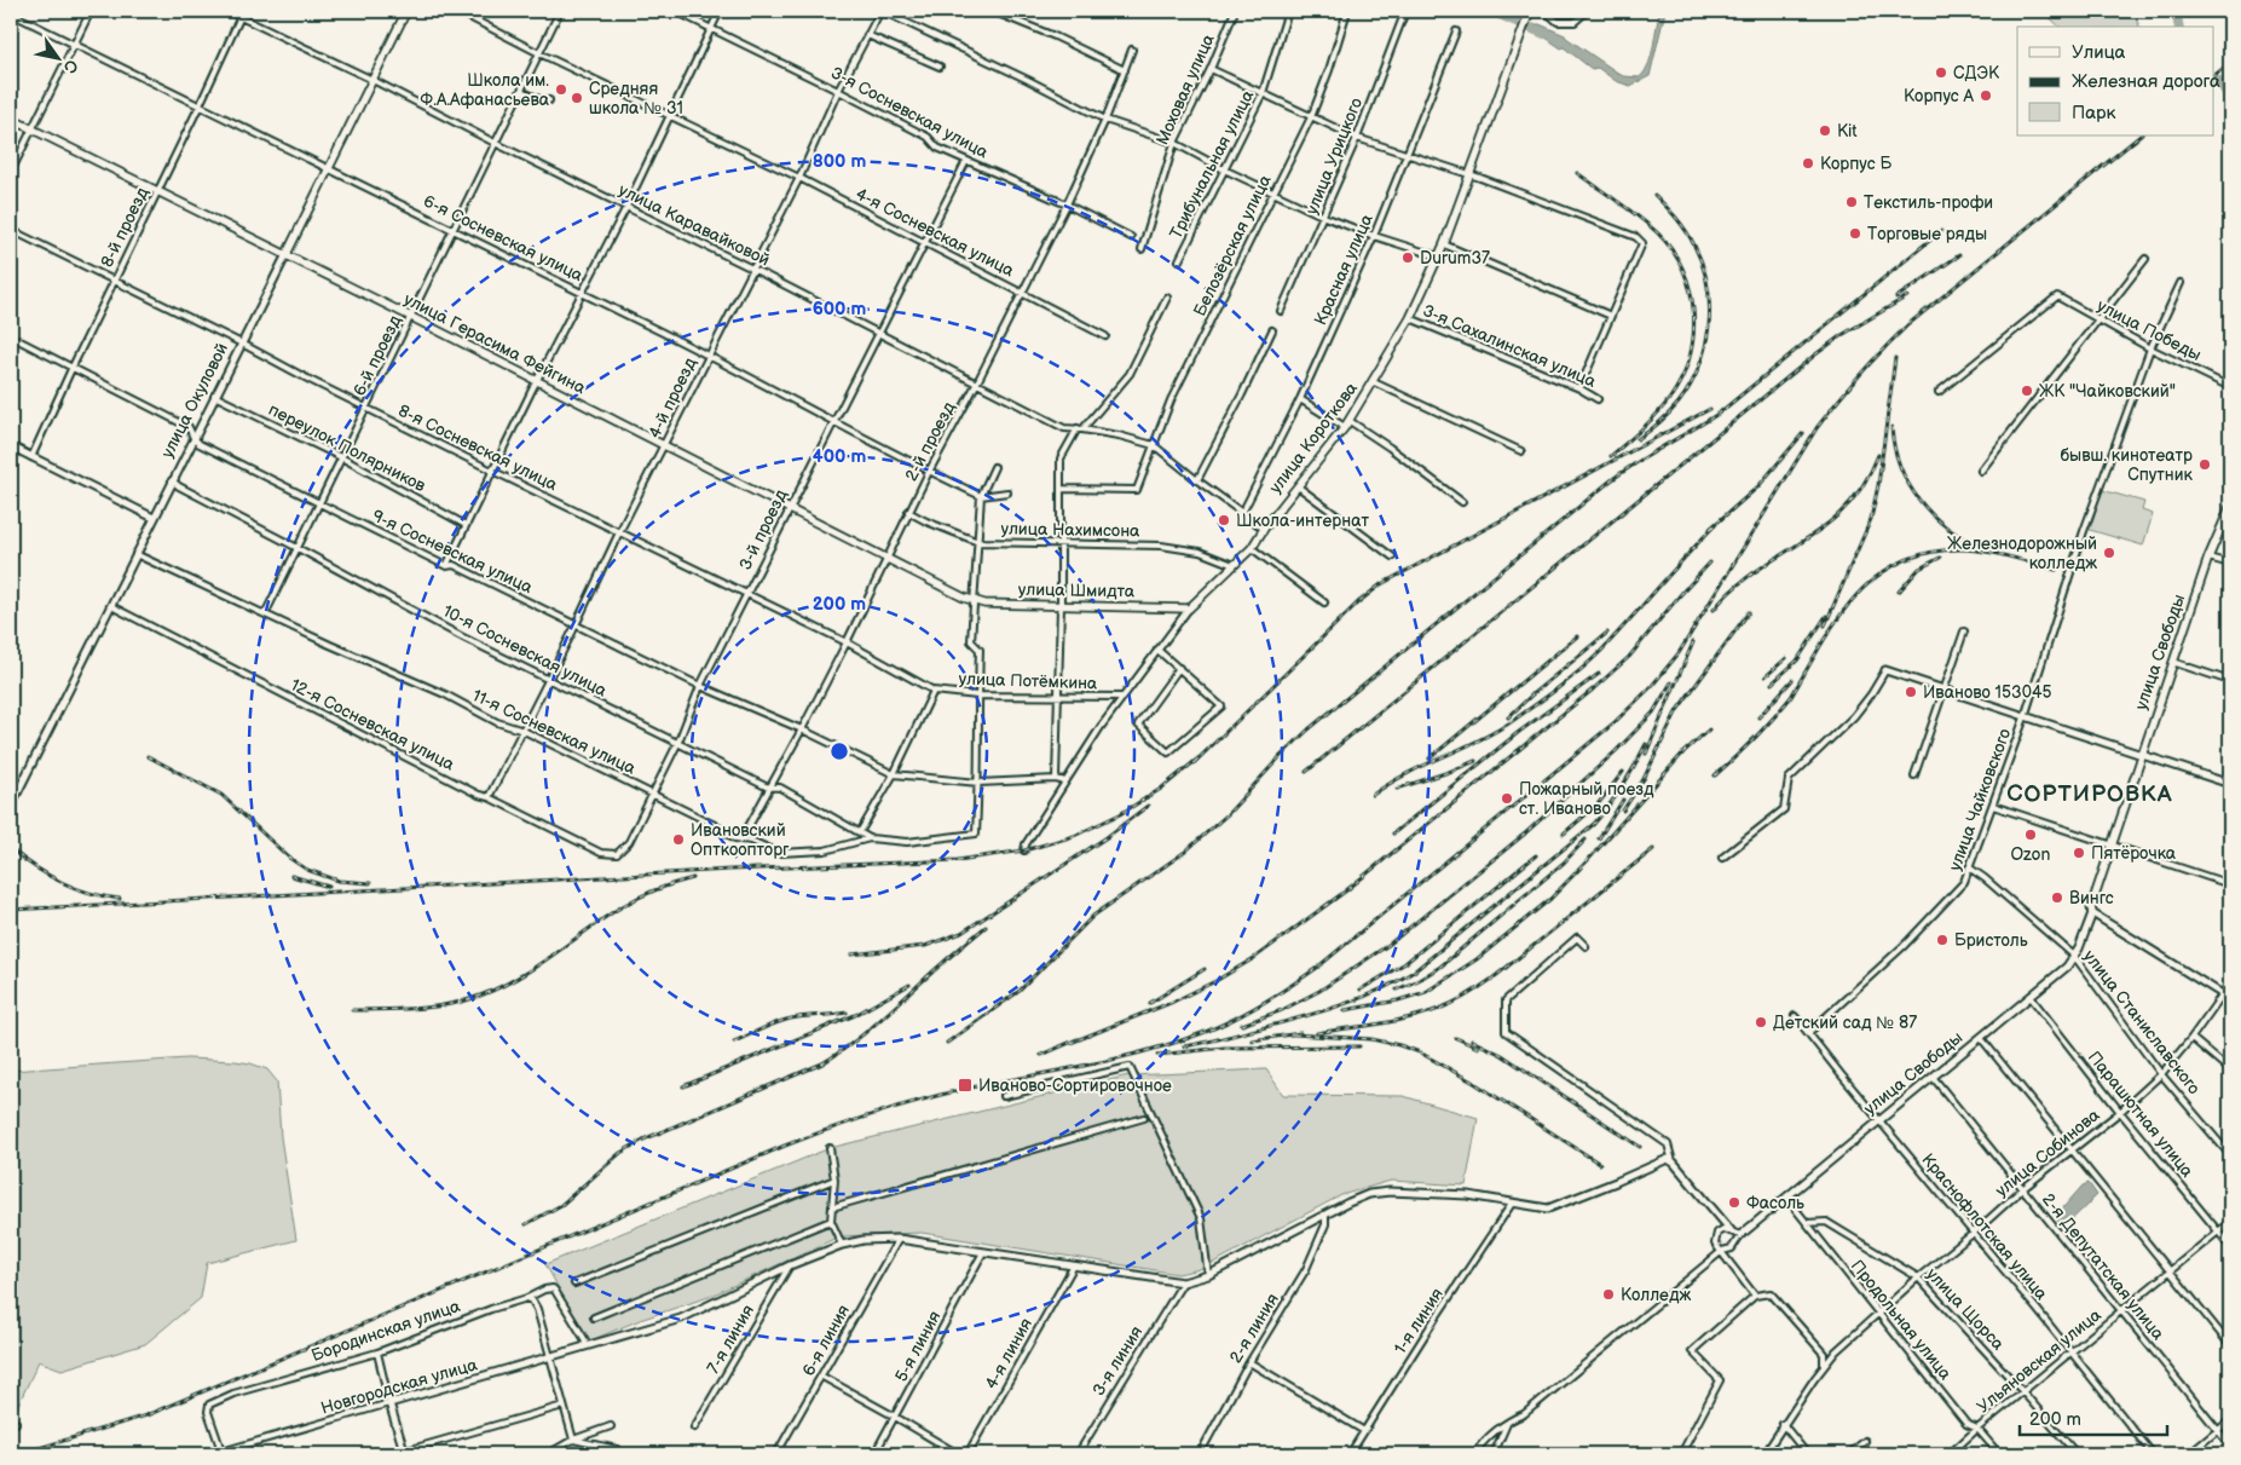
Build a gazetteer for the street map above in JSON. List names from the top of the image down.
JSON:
{
  "streets": {
    "main road": [
      "улица Герасима Фейгина",
      "улица Окуловой",
      "улица Короткова",
      "улица Шмидта",
      "улица Свободы"
    ],
    "street": [
      "Моховая улица",
      "3-я Сосневская улица",
      "улица Урицкого",
      "Трибунальная улица",
      "улица Каравайковой",
      "8-й проезд",
      "4-я Сосневская улица",
      "6-я Сосневская улица",
      "Белозёрская улица",
      "Красная улица",
      "улица Победы",
      "3-я Сахалинская улица",
      "6-й проезд",
      "4-й проезд",
      "2-й проезд",
      "переулок Полярников",
      "8-я Сосневская улица",
      "3-й проезд",
      "улица Нахимсона",
      "9-я Сосневская улица",
      "10-я Сосневская улица",
      "улица Потёмкина",
      "12-я Сосневская улица",
      "11-я Сосневская улица",
      "улица Чайковского",
      "улица Станиславского",
      "Парашютная улица",
      "улица Собинова",
      "Краснофлотская улица",
      "2-я Депутатская улица",
      "улица Щорса",
      "Продольная улица",
      "1-я линия",
      "2-я линия",
      "Бородинская улица",
      "7-я линия",
      "6-я линия",
      "5-я линия",
      "4-я линия",
      "3-я линия",
      "Ульяновская улица",
      "Новгородская улица"
    ]
  },
  "crossings": [
    ["3-я Сосневская улица", "4-й проезд"],
    ["3-я Сосневская улица", "2-й проезд"],
    ["3-я Сосневская улица", "3-й проезд"],
    ["улица Каравайковой", "8-й проезд"],
    ["улица Каравайковой", "Белозёрская улица"],
    ["улица Каравайковой", "6-й проезд"],
    ["улица Каравайковой", "4-й проезд"],
    ["улица Каравайковой", "улица Окуловой"],
    ["улица Каравайковой", "2-й проезд"],
    ["улица Каравайковой", "3-й проезд"],
    ["8-й проезд", "6-я Сосневская улица"],
    ["8-й проезд", "улица Герасима Фейгина"],
    ["8-й проезд", "8-я Сосневская улица"],
    ["8-й проезд", "9-я Сосневская улица"],
    ["4-я Сосневская улица", "6-й проезд"],
    ["4-я Сосневская улица", "4-й проезд"],
    ["4-я Сосневская улица", "2-й проезд"],
    ["4-я Сосневская улица", "3-й проезд"],
    ["6-я Сосневская улица", "6-й проезд"],
    ["6-я Сосневская улица", "4-й проезд"],
    ["6-я Сосневская улица", "улица Окуловой"],
    ["6-я Сосневская улица", "2-й проезд"],
    ["6-я Сосневская улица", "3-й проезд"],
    ["улица Победы", "улица Чайковского"],
    ["улица Герасима Фейгина", "6-й проезд"],
    ["улица Герасима Фейгина", "4-й проезд"],
    ["улица Герасима Фейгина", "улица Окуловой"],
    ["улица Герасима Фейгина", "2-й проезд"],
    ["улица Герасима Фейгина", "3-й проезд"],
    ["улица Герасима Фейгина", "улица Шмидта"],
    ["3-я Сахалинская улица", "улица Короткова"],
    ["6-й проезд", "переулок Полярников"],
    ["6-й проезд", "8-я Сосневская улица"],
    ["6-й проезд", "9-я Сосневская улица"],
    ["6-й проезд", "10-я Сосневская улица"],
    ["6-й проезд", "11-я Сосневская улица"],
    ["4-й проезд", "8-я Сосневская улица"],
    ["4-й проезд", "9-я Сосневская улица"],
    ["4-й проезд", "10-я Сосневская улица"],
    ["4-й проезд", "12-я Сосневская улица"],
    ["4-й проезд", "11-я Сосневская улица"],
    ["улица Окуловой", "переулок Полярников"],
    ["улица Окуловой", "8-я Сосневская улица"],
    ["улица Окуловой", "9-я Сосневская улица"],
    ["улица Окуловой", "10-я Сосневская улица"],
    ["улица Окуловой", "12-я Сосневская улица"],
    ["улица Окуловой", "11-я Сосневская улица"],
    ["улица Короткова", "улица Нахимсона"],
    ["улица Короткова", "улица Шмидта"],
    ["улица Короткова", "улица Потёмкина"],
    ["2-й проезд", "8-я Сосневская улица"],
    ["2-й проезд", "улица Нахимсона"],
    ["2-й проезд", "9-я Сосневская улица"],
    ["2-й проезд", "10-я Сосневская улица"],
    ["2-й проезд", "11-я Сосневская улица"],
    ["8-я Сосневская улица", "3-й проезд"],
    ["8-я Сосневская улица", "улица Потёмкина"],
    ["3-й проезд", "9-я Сосневская улица"],
    ["3-й проезд", "10-я Сосневская улица"],
    ["3-й проезд", "12-я Сосневская улица"],
    ["3-й проезд", "11-я Сосневская улица"],
    ["10-я Сосневская улица", "11-я Сосневская улица"],
    ["улица Свободы", "улица Станиславского"],
    ["улица Свободы", "Парашютная улица"],
    ["улица Свободы", "Краснофлотская улица"],
    ["улица Свободы", "2-я Депутатская улица"],
    ["улица Свободы", "Продольная улица"],
    ["улица Чайковского", "улица Станиславского"],
    ["улица Чайковского", "Краснофлотская улица"],
    ["улица Станиславского", "улица Собинова"],
    ["Парашютная улица", "улица Собинова"],
    ["Парашютная улица", "Ульяновская улица"],
    ["улица Собинова", "Краснофлотская улица"],
    ["улица Собинова", "2-я Депутатская улица"],
    ["улица Собинова", "улица Щорса"],
    ["улица Собинова", "Продольная улица"],
    ["Краснофлотская улица", "Ульяновская улица"],
    ["2-я Депутатская улица", "Ульяновская улица"],
    ["улица Щорса", "Продольная улица"],
    ["улица Щорса", "Ульяновская улица"],
    ["Продольная улица", "Ульяновская улица"],
    ["Бородинская улица", "Новгородская улица"],
    ["7-я линия", "Новгородская улица"],
    ["6-я линия", "Новгородская улица"],
    ["5-я линия", "Новгородская улица"],
    ["4-я линия", "Новгородская улица"],
    ["3-я линия", "Новгородская улица"]
  ],
  "districts": ["СОРТИРОВКА"],
  "places": {
    "other": [
      "СДЭК",
      "Школа им. Ф.А.Афанасьева",
      "Корпус А",
      "Средняя школа № 31",
      "Kit",
      "Корпус Б",
      "Текстиль-профи",
      "Торговые ряды",
      "Durum37",
      "ЖК \"Чайковский\"",
      "бывш. кинотеатр Спутник",
      "Школа-интернат",
      "Железнодорожный колледж",
      "Иваново 153045",
      "Пожарный поезд ст. Иваново",
      "Ozon",
      "Ивановский Опткоопторг",
      "Пятёрочка",
      "Вингс",
      "Бристоль",
      "Детский сад № 87",
      "Фасоль",
      "Колледж"
    ],
    "transit": ["Иваново-Сортировочное"]
  },
  "legend": ["Улица", "Железная дорога", "Парк"],
  "scale_bar": "200 m",
  "north": "bottom right",
  "rings": [
    "800 m",
    "600 m",
    "400 m",
    "200 m"
  ]
}
